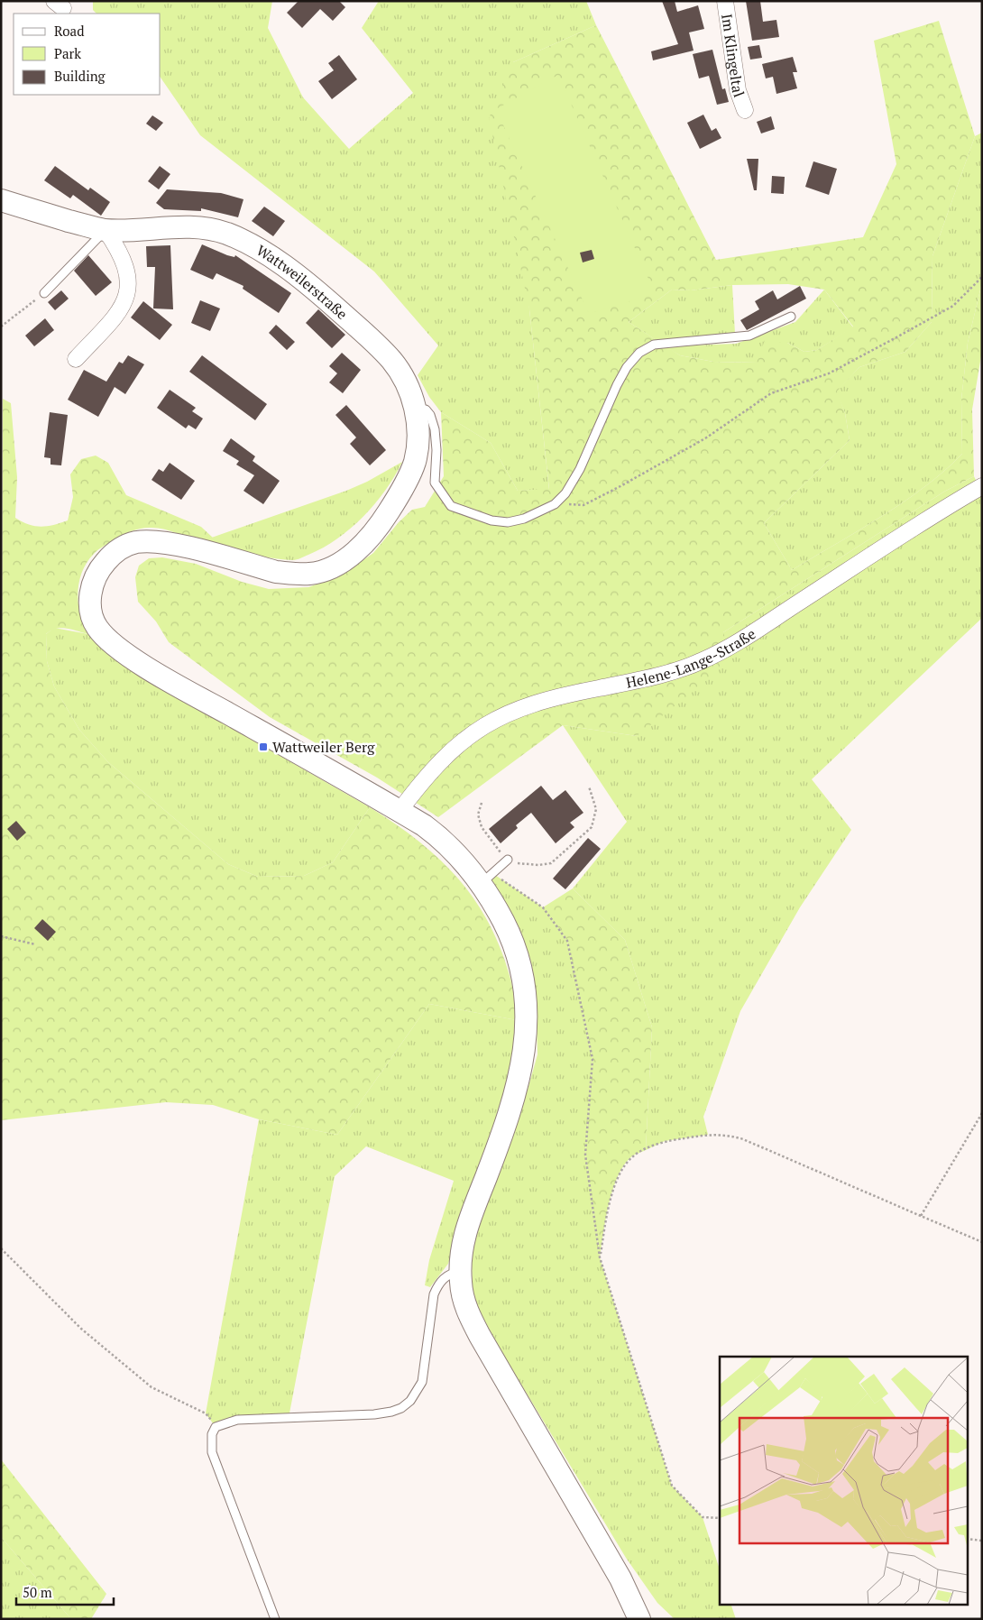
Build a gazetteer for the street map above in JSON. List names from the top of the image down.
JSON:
{
  "streets": {
    "street": ["Im Klingeltal", "Wattweilerstraße", "Helene-Lange-Straße"]
  },
  "crossings": [
    ["Wattweilerstraße", "Helene-Lange-Straße"]
  ],
  "places": {
    "transit": ["Wattweiler Berg"]
  },
  "legend": ["Road", "Park", "Building"],
  "scale_bar": "50 m"
}
